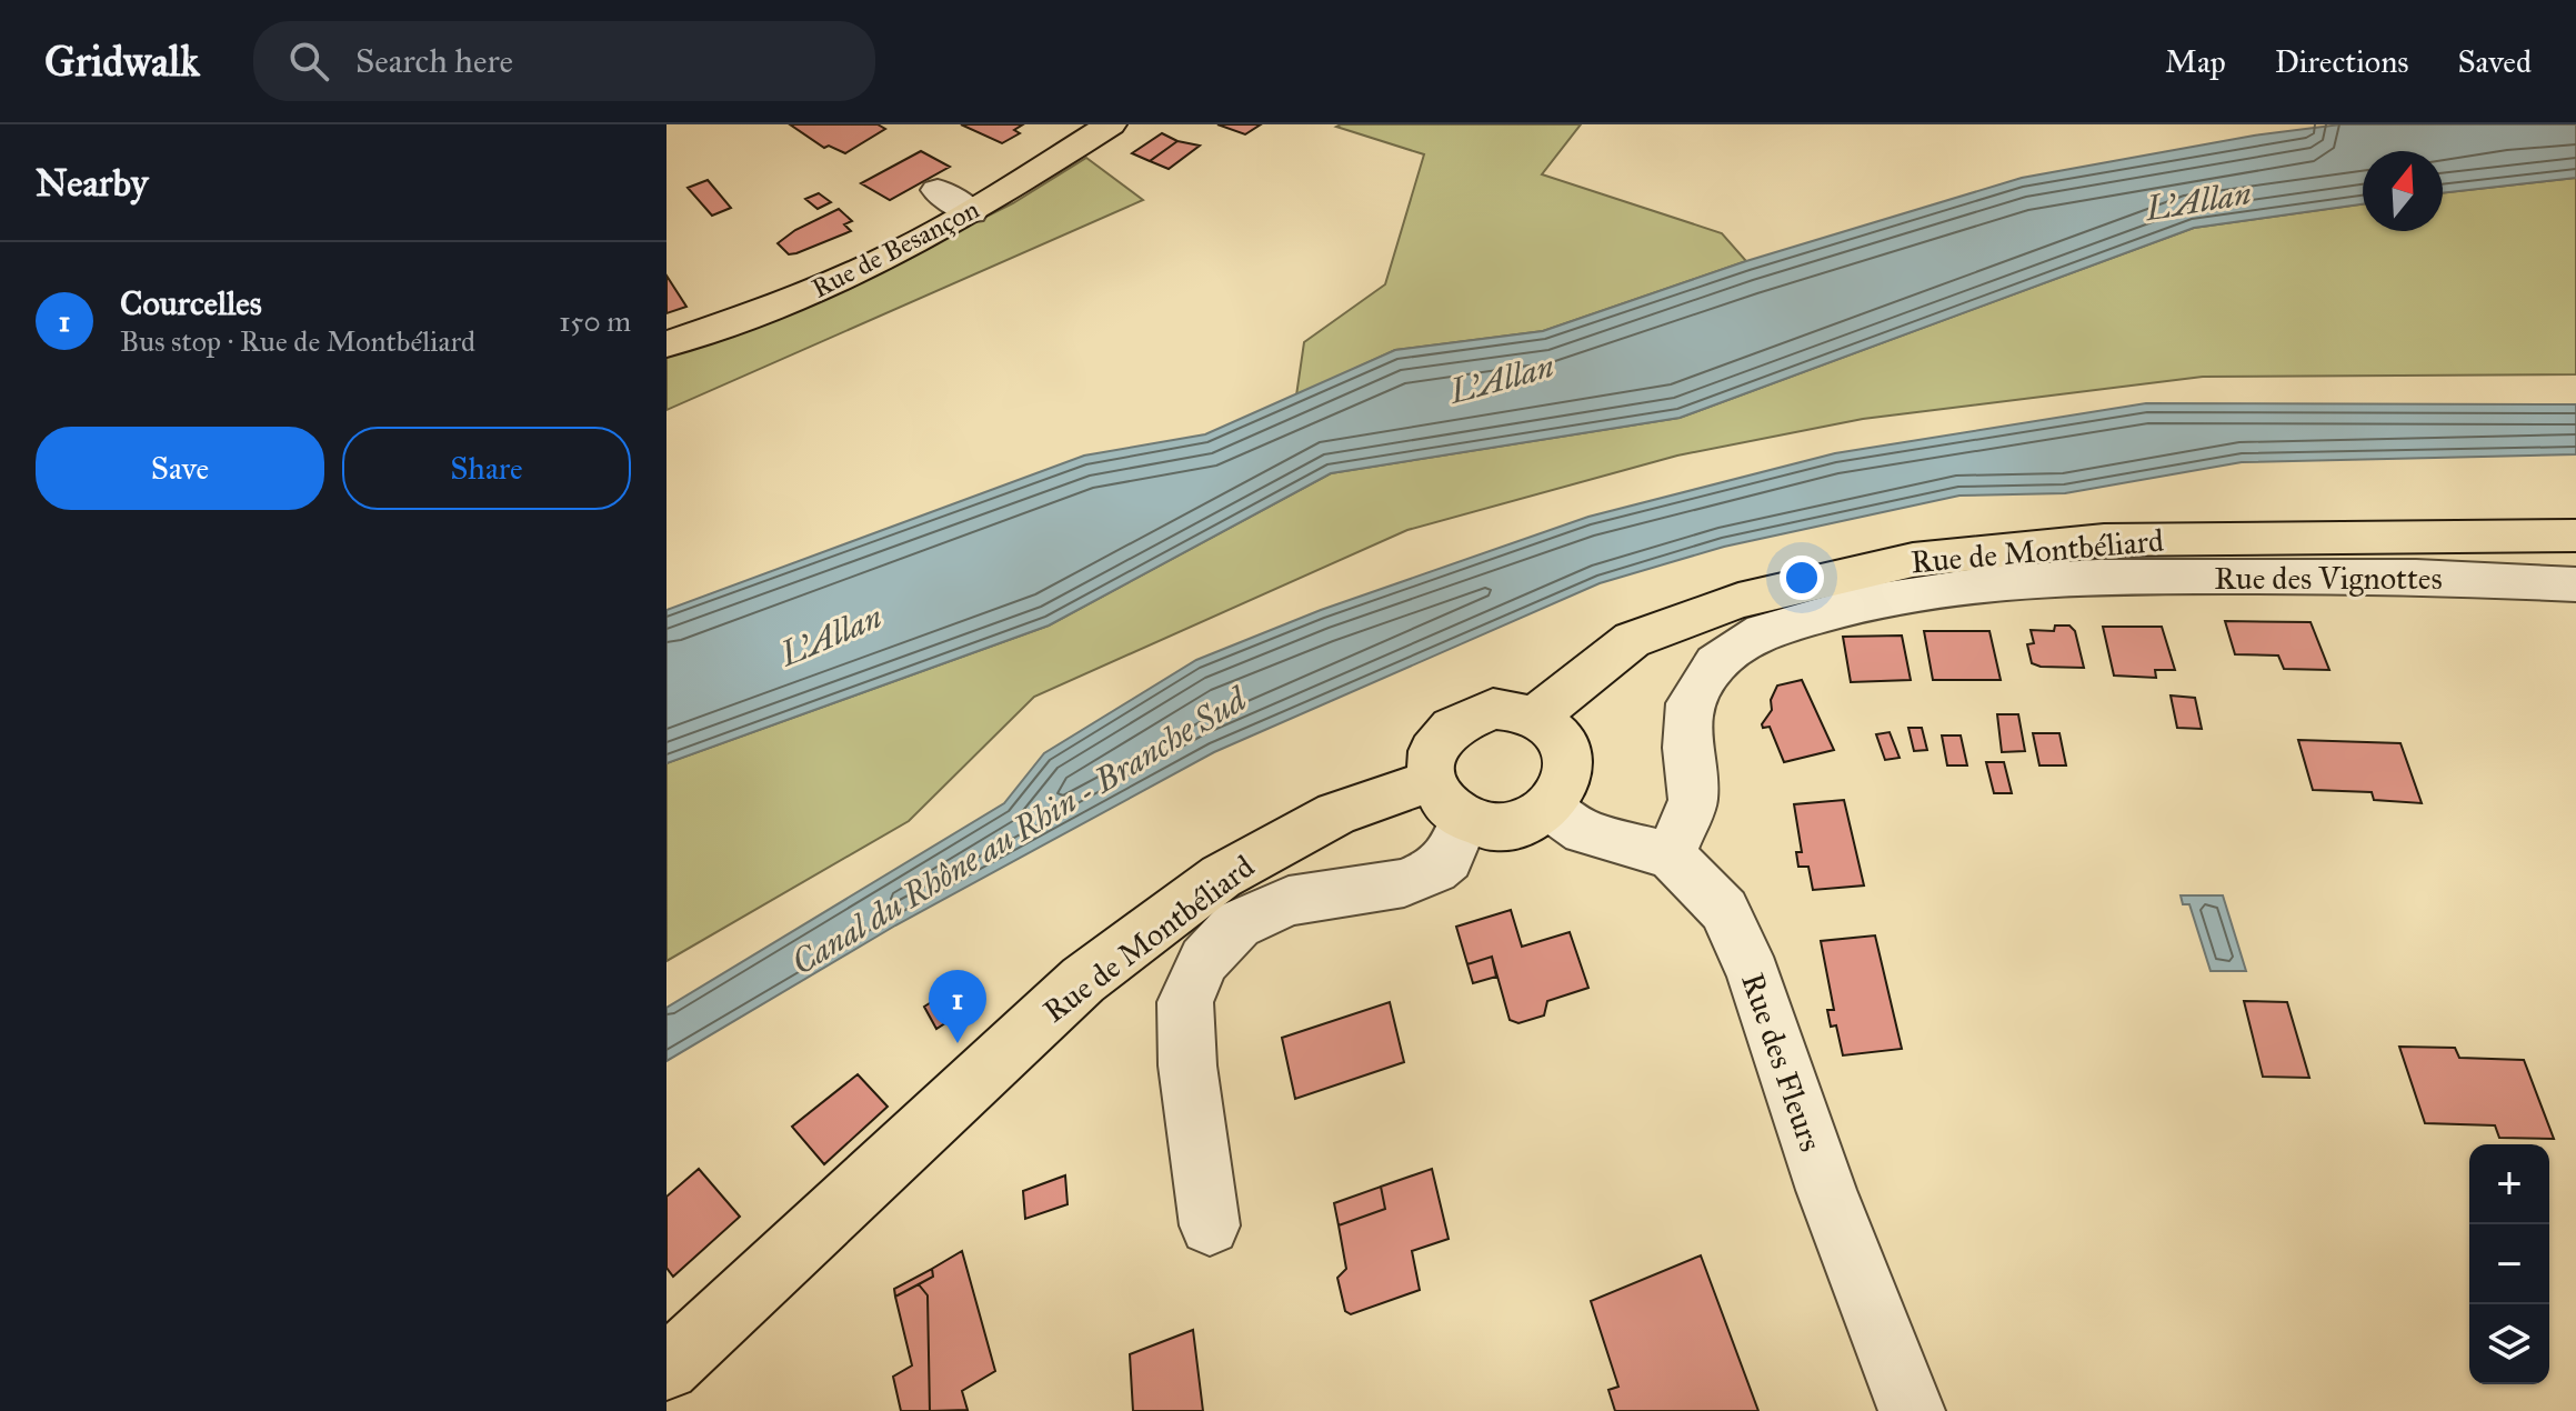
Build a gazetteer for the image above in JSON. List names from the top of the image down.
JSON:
{
  "streets": {
    "main road": ["Rue de Besançon", "Rue de Montbéliard"],
    "street": ["Rue des Vignottes", "Rue des Fleurs"]
  },
  "crossings": [
    ["Rue des Vignottes", "Rue des Fleurs"]
  ],
  "water": ["L'Allan", "Canal du Rhône au Rhin - Branche Sud"],
  "north": "top",
  "page": {
    "header": "Gridwalk",
    "search": "Search here",
    "nav": ["Map", "Directions", "Saved"],
    "heading": "Nearby",
    "list": [
      {
        "mark": "1",
        "name": "Courcelles",
        "note": "Bus stop · Rue de Montbéliard",
        "value": "150 m"
      }
    ],
    "buttons": ["Save", "Share"],
    "pins": "1",
    "map_buttons": ["+", "−"]
  }
}
